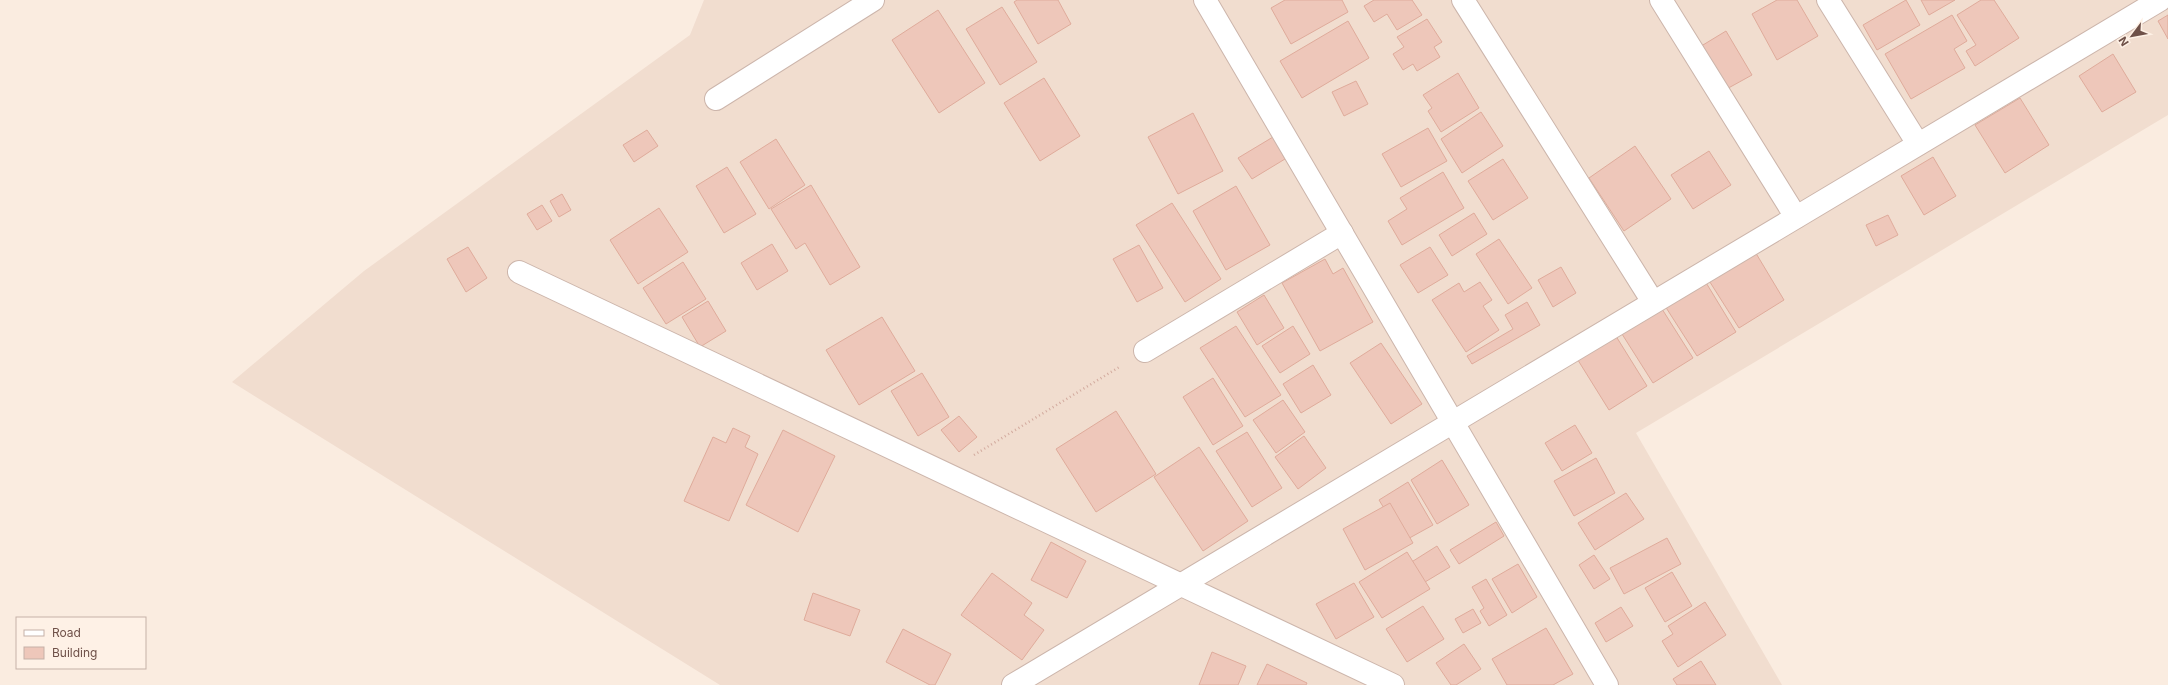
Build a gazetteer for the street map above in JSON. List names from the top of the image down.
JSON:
{
  "legend": ["Road", "Building"],
  "north": "bottom left"
}
